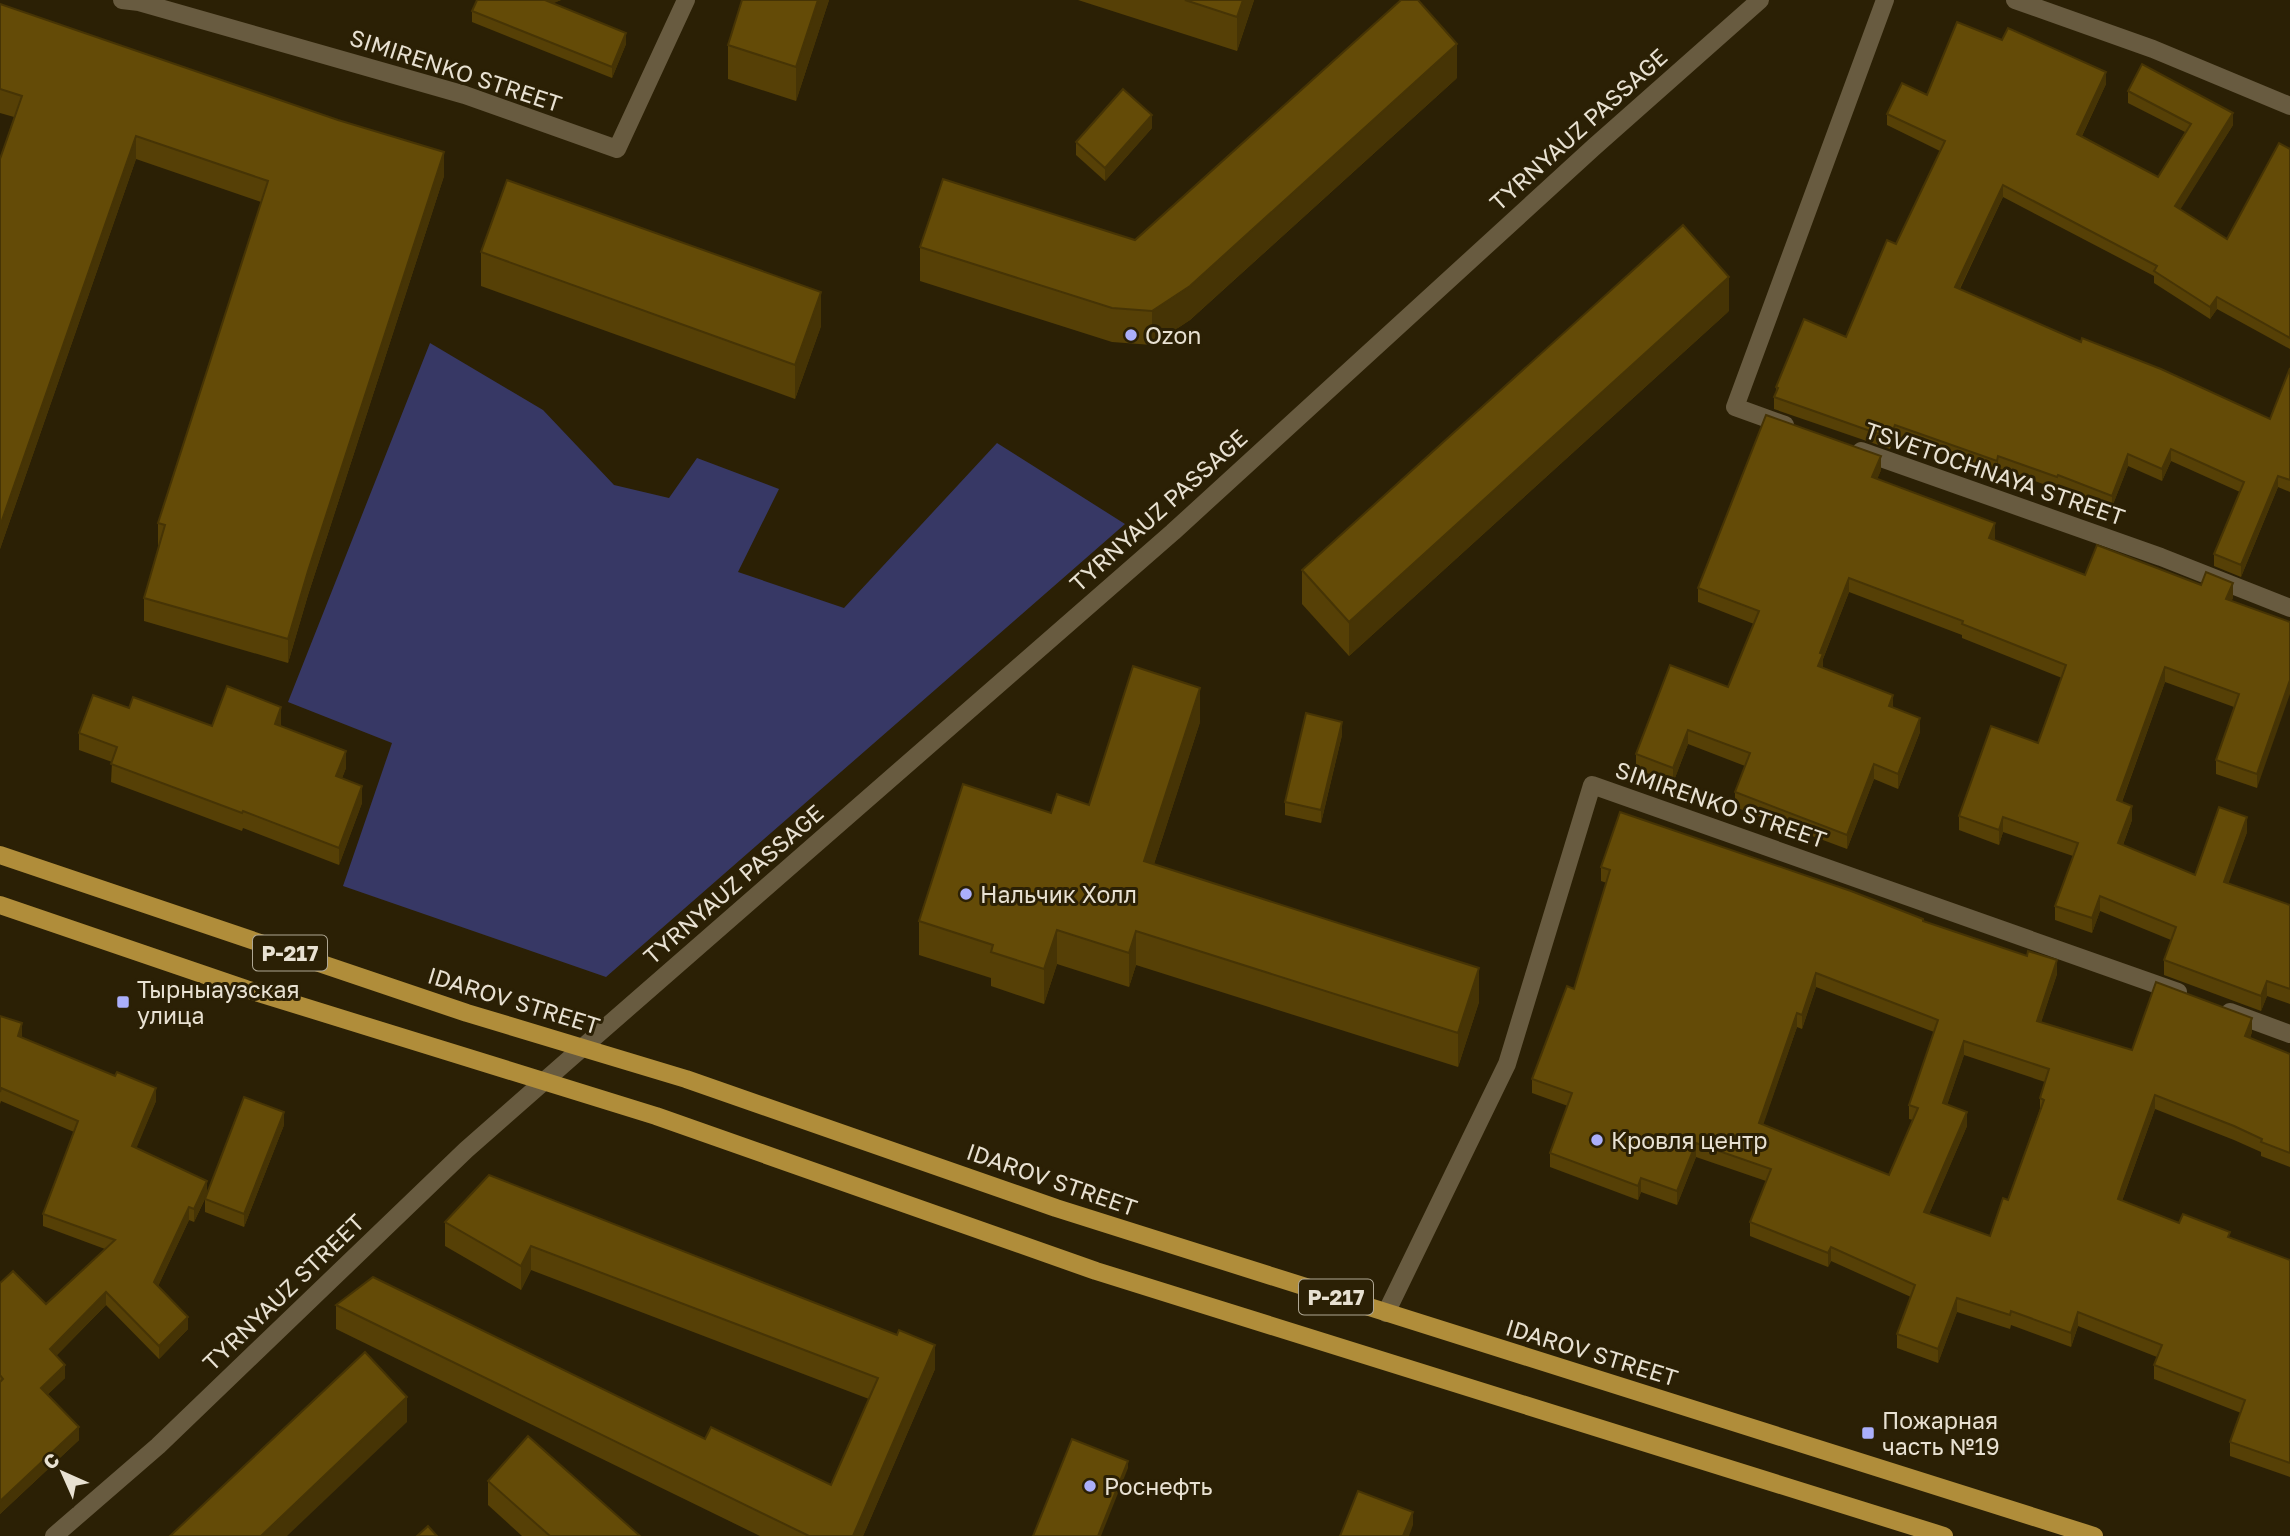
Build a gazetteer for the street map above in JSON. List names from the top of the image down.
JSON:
{
  "streets": {
    "main road": ["Р-217", "IDAROV STREET"],
    "street": [
      "SIMIRENKO STREET",
      "TYRNYAUZ PASSAGE",
      "TSVETOCHNAYA STREET",
      "TYRNYAUZ STREET"
    ]
  },
  "crossings": [
    ["SIMIRENKO STREET", "IDAROV STREET"],
    ["TYRNYAUZ PASSAGE", "Р-217"],
    ["TYRNYAUZ PASSAGE", "IDAROV STREET"],
    ["TYRNYAUZ PASSAGE", "TYRNYAUZ STREET"],
    ["Р-217", "TYRNYAUZ STREET"]
  ],
  "places": {
    "other": [
      "Ozon",
      "Нальчик Холл",
      "Кровля центр",
      "Роснефть"
    ],
    "transit": ["Тырныаузская улица", "Пожарная часть №19"]
  },
  "north": "top left"
}
